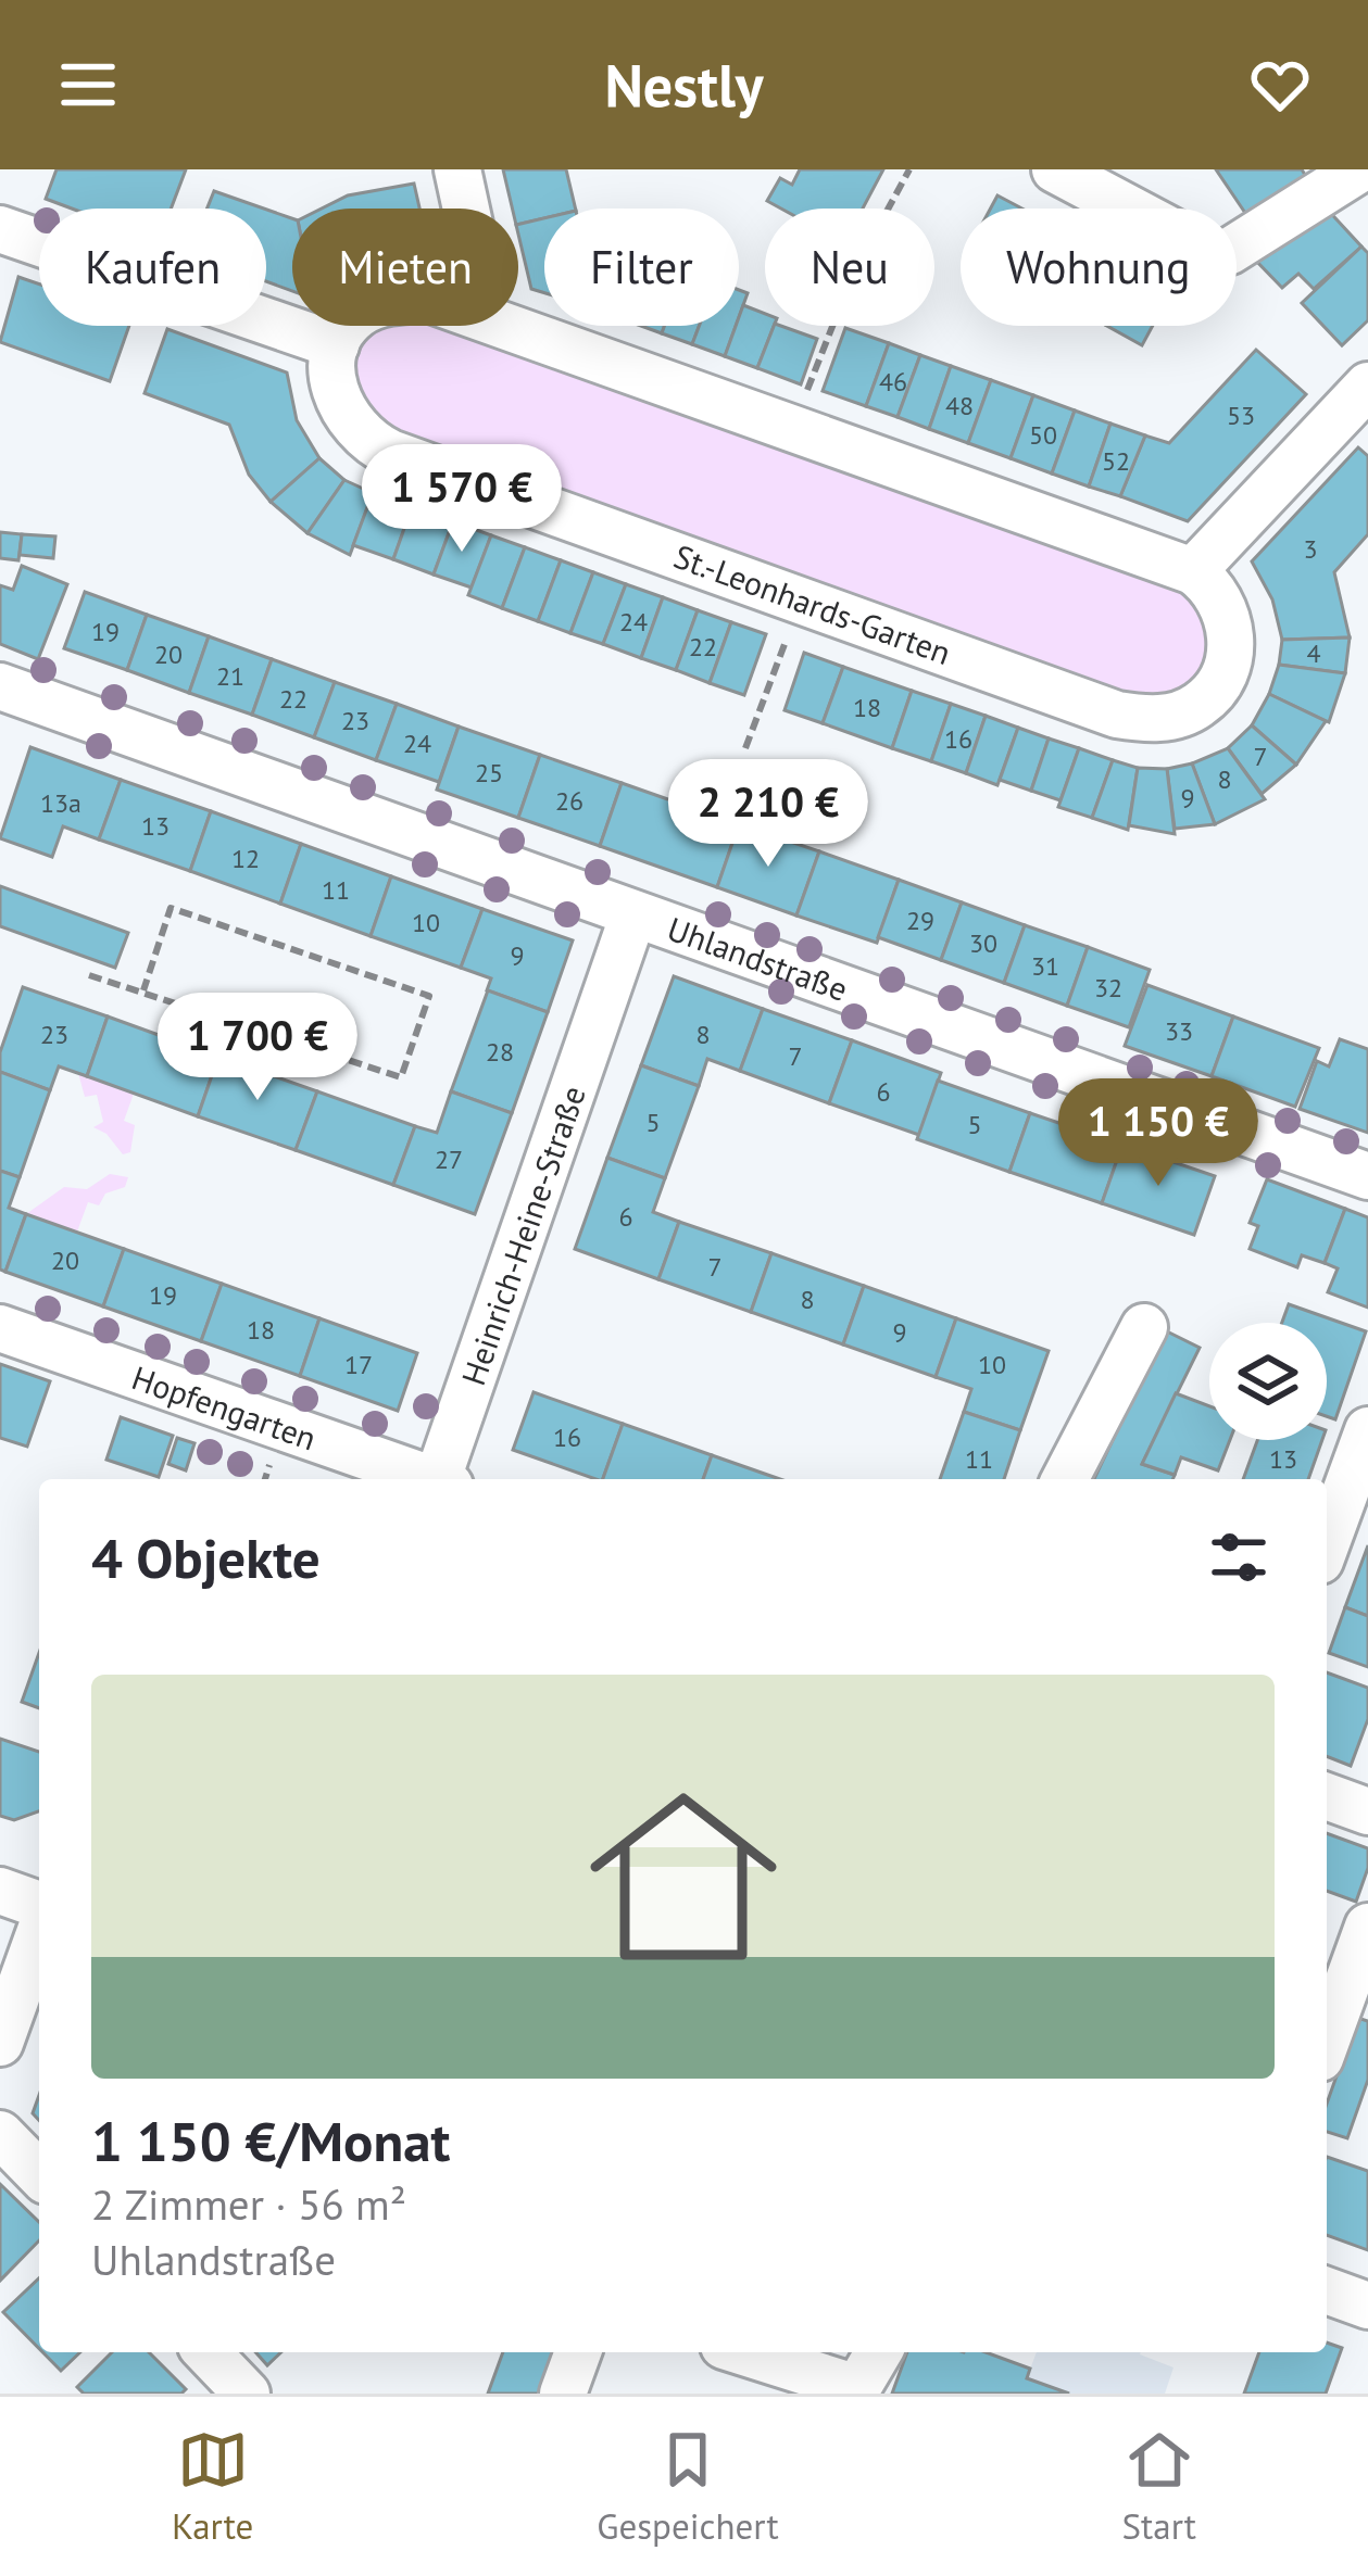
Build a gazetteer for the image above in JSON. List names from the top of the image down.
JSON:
{
  "streets": {
    "street": [
      "St.-Leonhards-Garten",
      "Uhlandstraße",
      "Heinrich-Heine-Straße",
      "Hopfengarten"
    ]
  },
  "crossings": [
    ["Uhlandstraße", "Heinrich-Heine-Straße"]
  ],
  "house_numbers": [
    "46",
    "48",
    "53",
    "50",
    "52",
    "3",
    "24",
    "19",
    "22",
    "4",
    "20",
    "21",
    "22",
    "18",
    "23",
    "16",
    "24",
    "7",
    "25",
    "8",
    "9",
    "26",
    "13a",
    "13",
    "12",
    "11",
    "29",
    "10",
    "30",
    "9",
    "31",
    "32",
    "33",
    "23",
    "8",
    "28",
    "7",
    "6",
    "5",
    "5",
    "27",
    "6",
    "20",
    "7",
    "19",
    "8",
    "18",
    "9",
    "17",
    "10",
    "16",
    "11",
    "13"
  ],
  "page": {
    "header": "Nestly",
    "chip": [
      "Kaufen",
      "Mieten",
      "Filter",
      "Neu",
      "Wohnung"
    ],
    "price": [
      "1 570 €",
      "2 210 €",
      "1 700 €",
      "1 150 €"
    ],
    "heading": "4 Objekte",
    "list": [
      {
        "name": "1 150 €/Monat",
        "note": "2 Zimmer · 56 m² · Uhlandstraße"
      }
    ],
    "tabs": ["Karte", "Gespeichert", "Start"]
  }
}
